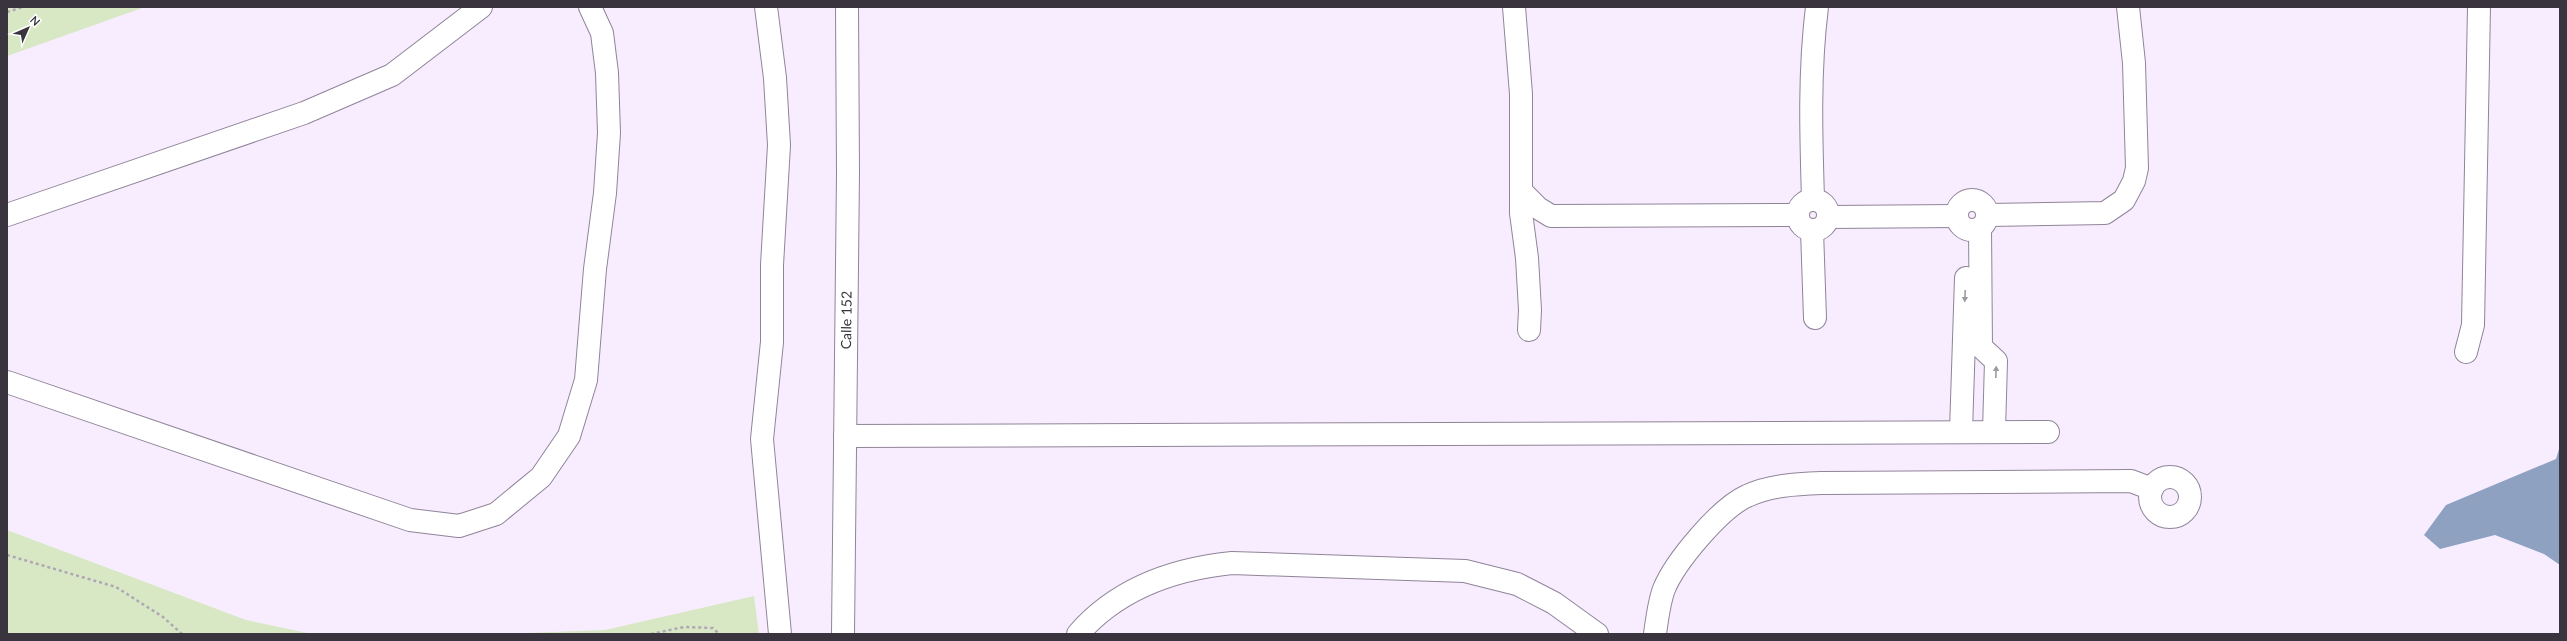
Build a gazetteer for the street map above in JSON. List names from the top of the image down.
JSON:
{
  "streets": {
    "street": ["Calle 152"]
  },
  "north": "top right"
}
